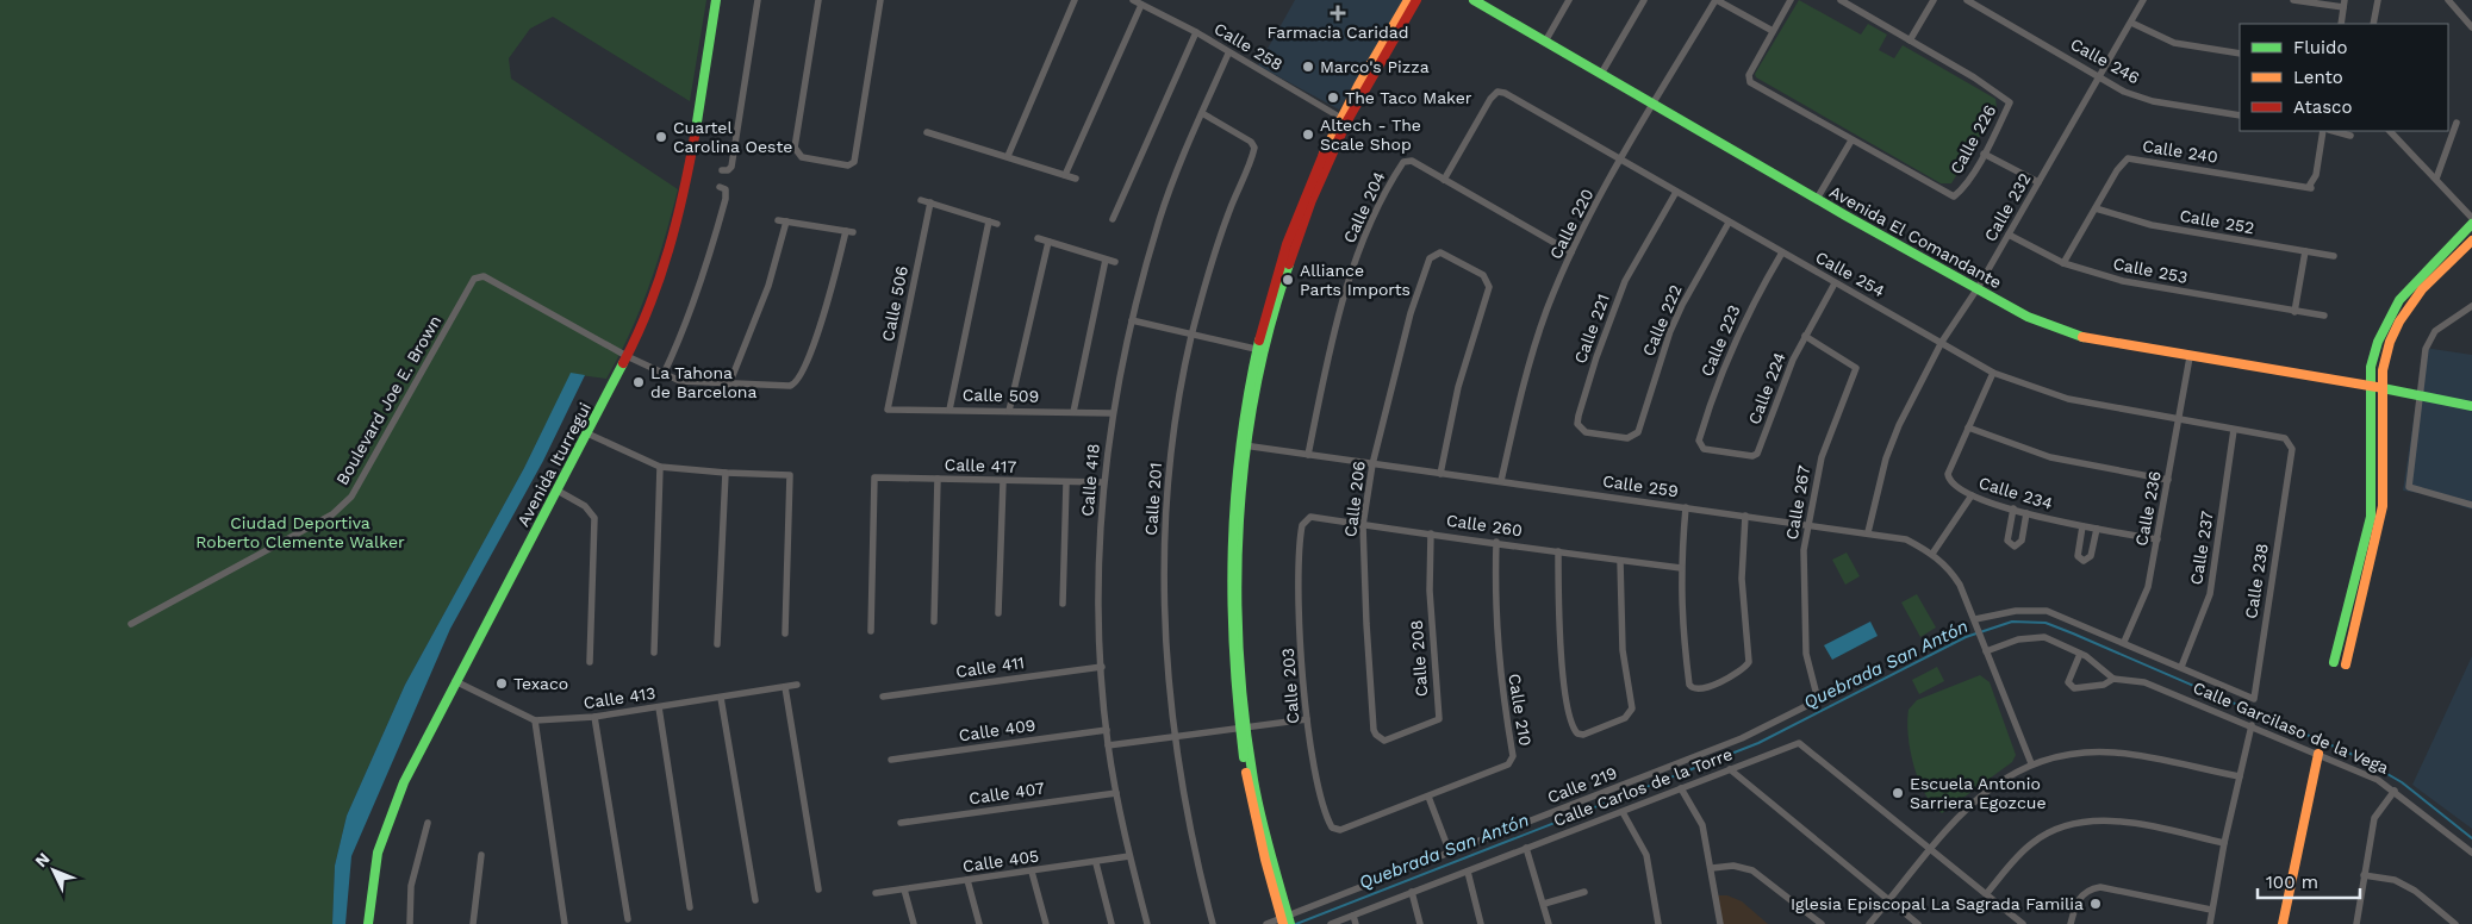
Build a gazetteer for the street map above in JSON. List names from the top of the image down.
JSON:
{
  "streets": {
    "street": [
      "Calle 258",
      "Calle 246",
      "Calle 226",
      "Calle 240",
      "Calle 204",
      "Calle 232",
      "Calle 252",
      "Calle 220",
      "Avenida El Comandante",
      "Calle 253",
      "Calle 254",
      "Calle 506",
      "Calle 222",
      "Calle 221",
      "Calle 223",
      "Calle 224",
      "Calle 509",
      "Boulevard Joe E. Brown",
      "Avenida Iturregui",
      "Calle 417",
      "Calle 418",
      "Calle 259",
      "Calle 234",
      "Calle 201",
      "Calle 206",
      "Calle 267",
      "Calle 236",
      "Calle 260",
      "Calle 237",
      "Calle 238",
      "Calle 208",
      "Calle 411",
      "Calle 203",
      "Calle 413",
      "Calle 210",
      "Calle Garcilaso de la Vega",
      "Calle 409",
      "Calle 219",
      "Calle Carlos de la Torre",
      "Calle 407",
      "Calle 405"
    ]
  },
  "crossings": [
    ["Calle 258", "Calle 418"],
    ["Calle 246", "Calle 232"],
    ["Calle 240", "Calle 252"],
    ["Calle 240", "Calle 253"],
    ["Calle 204", "Calle 220"],
    ["Calle 204", "Calle 254"],
    ["Calle 204", "Calle 259"],
    ["Calle 232", "Avenida El Comandante"],
    ["Calle 232", "Calle 253"],
    ["Calle 232", "Calle 254"],
    ["Calle 232", "Calle 259"],
    ["Calle 220", "Avenida El Comandante"],
    ["Calle 220", "Calle 254"],
    ["Calle 220", "Calle 259"],
    ["Avenida El Comandante", "Calle 236"],
    ["Calle 254", "Calle 222"],
    ["Calle 254", "Calle 221"],
    ["Calle 254", "Calle 223"],
    ["Calle 254", "Calle 224"],
    ["Calle 254", "Calle 234"],
    ["Calle 254", "Calle 236"],
    ["Calle 254", "Calle 237"],
    ["Calle 254", "Calle 238"],
    ["Calle 506", "Calle 509"],
    ["Calle 222", "Calle 221"],
    ["Calle 223", "Calle 224"],
    ["Calle 224", "Calle 267"],
    ["Calle 509", "Calle 418"],
    ["Boulevard Joe E. Brown", "Avenida Iturregui"],
    ["Avenida Iturregui", "Calle 413"],
    ["Calle 417", "Calle 418"],
    ["Calle 418", "Calle 201"],
    ["Calle 418", "Calle 411"],
    ["Calle 418", "Calle 409"],
    ["Calle 418", "Calle 407"],
    ["Calle 418", "Calle 405"],
    ["Calle 259", "Calle 206"],
    ["Calle 259", "Calle 267"],
    ["Calle 234", "Calle 236"],
    ["Calle 206", "Calle 260"],
    ["Calle 206", "Calle 208"],
    ["Calle 267", "Calle 219"],
    ["Calle 260", "Calle 208"],
    ["Calle 260", "Calle 203"],
    ["Calle 260", "Calle 210"],
    ["Calle 237", "Calle 238"],
    ["Calle 203", "Calle 210"]
  ],
  "water": ["Quebrada San Antón"],
  "parks": ["Ciudad Deportiva Roberto Clemente Walker"],
  "places": {
    "health": ["Farmacia Caridad"],
    "other": [
      "Marco's Pizza",
      "The Taco Maker",
      "Altech - The Scale Shop",
      "Cuartel Carolina Oeste",
      "Alliance Parts Imports",
      "La Tahona de Barcelona",
      "Texaco",
      "Escuela Antonio Sarriera Egozcue",
      "Iglesia Episcopal La Sagrada Familia"
    ]
  },
  "legend": ["Fluido", "Lento", "Atasco"],
  "scale_bar": "100 m",
  "north": "top left"
}
